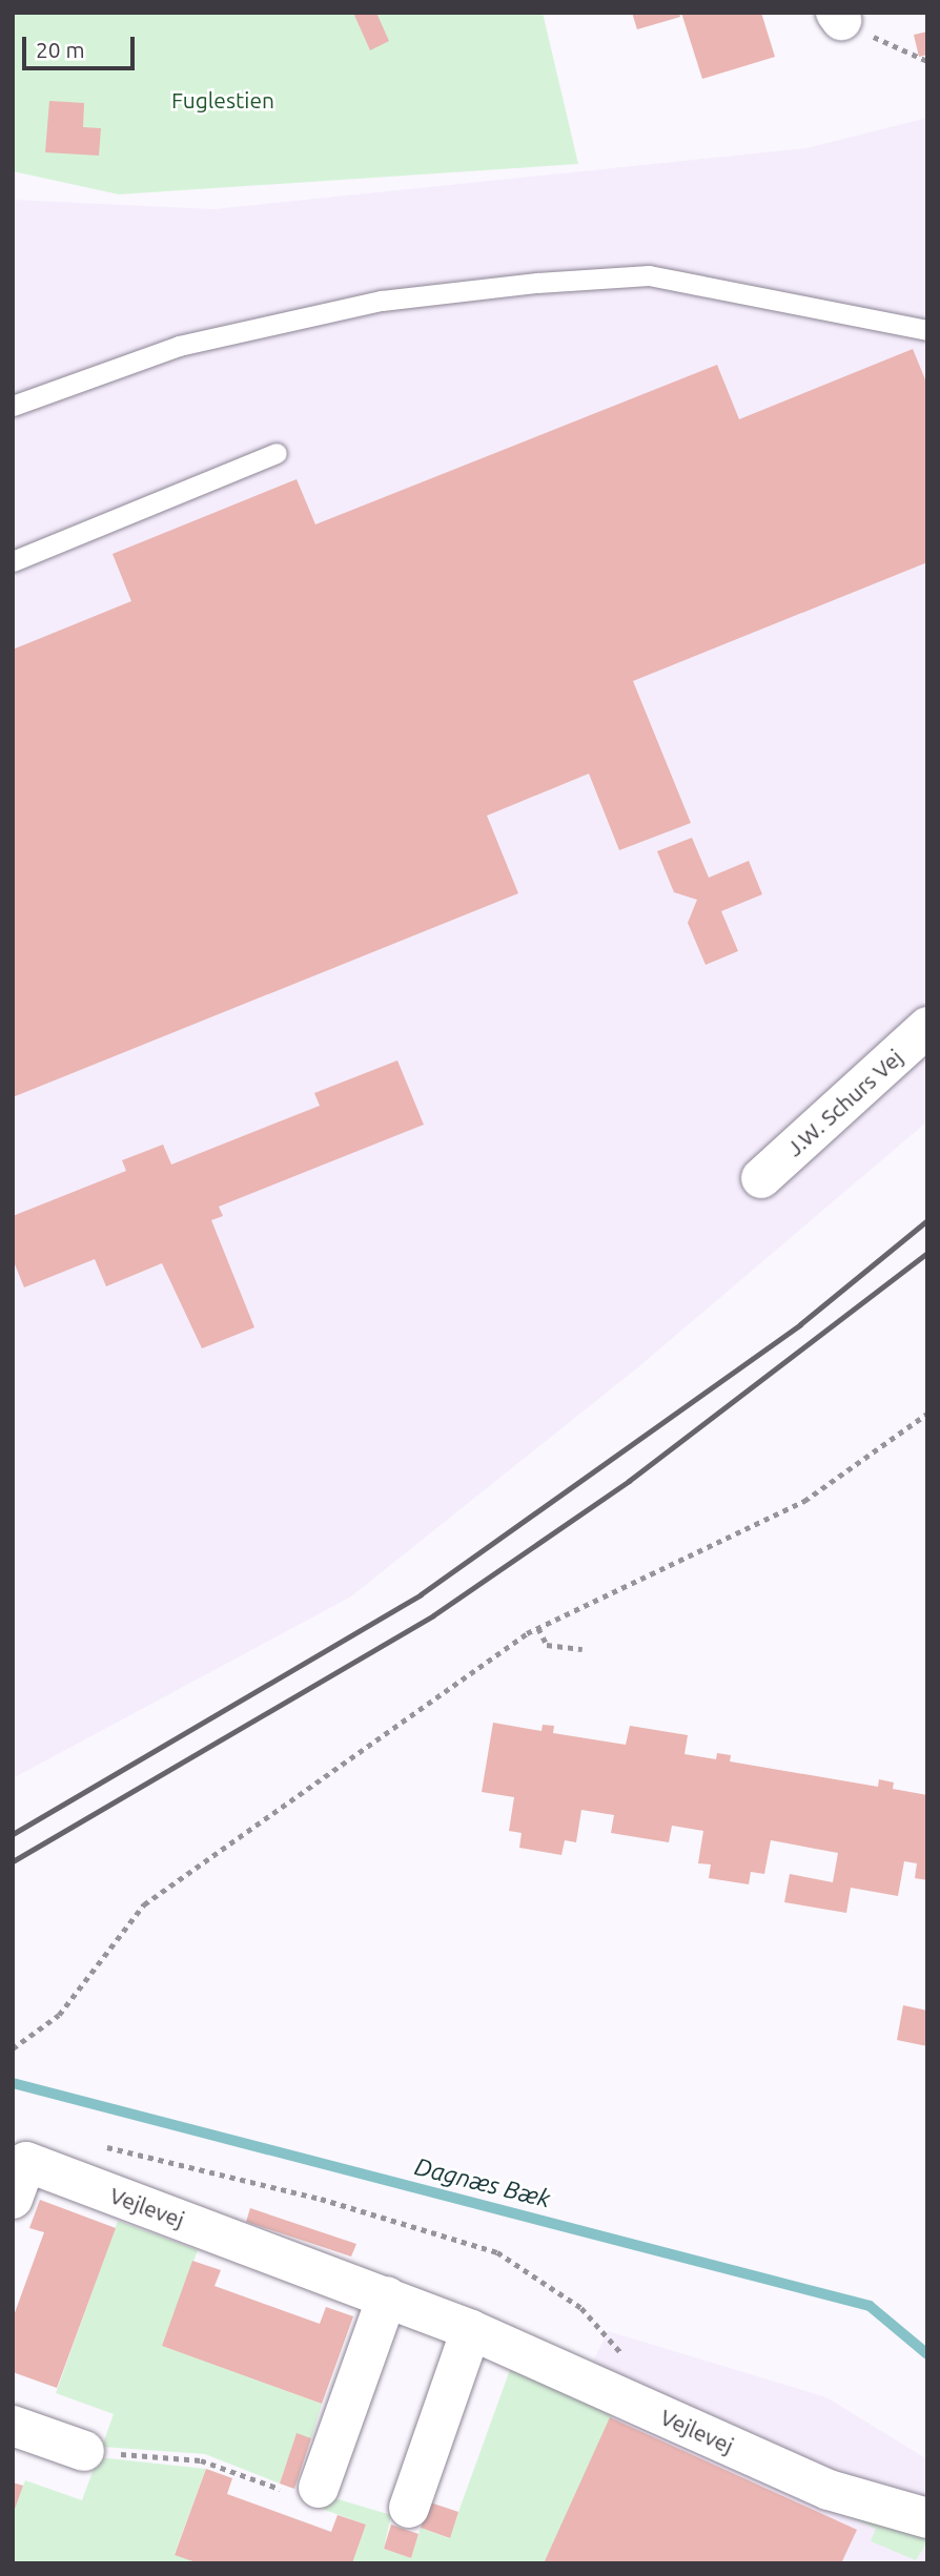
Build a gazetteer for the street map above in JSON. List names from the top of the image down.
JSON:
{
  "streets": {
    "street": ["J.W. Schurs Vej", "Vejlevej"]
  },
  "water": ["Dagnæs Bæk"],
  "parks": ["Fuglestien"],
  "scale_bar": "20 m"
}
